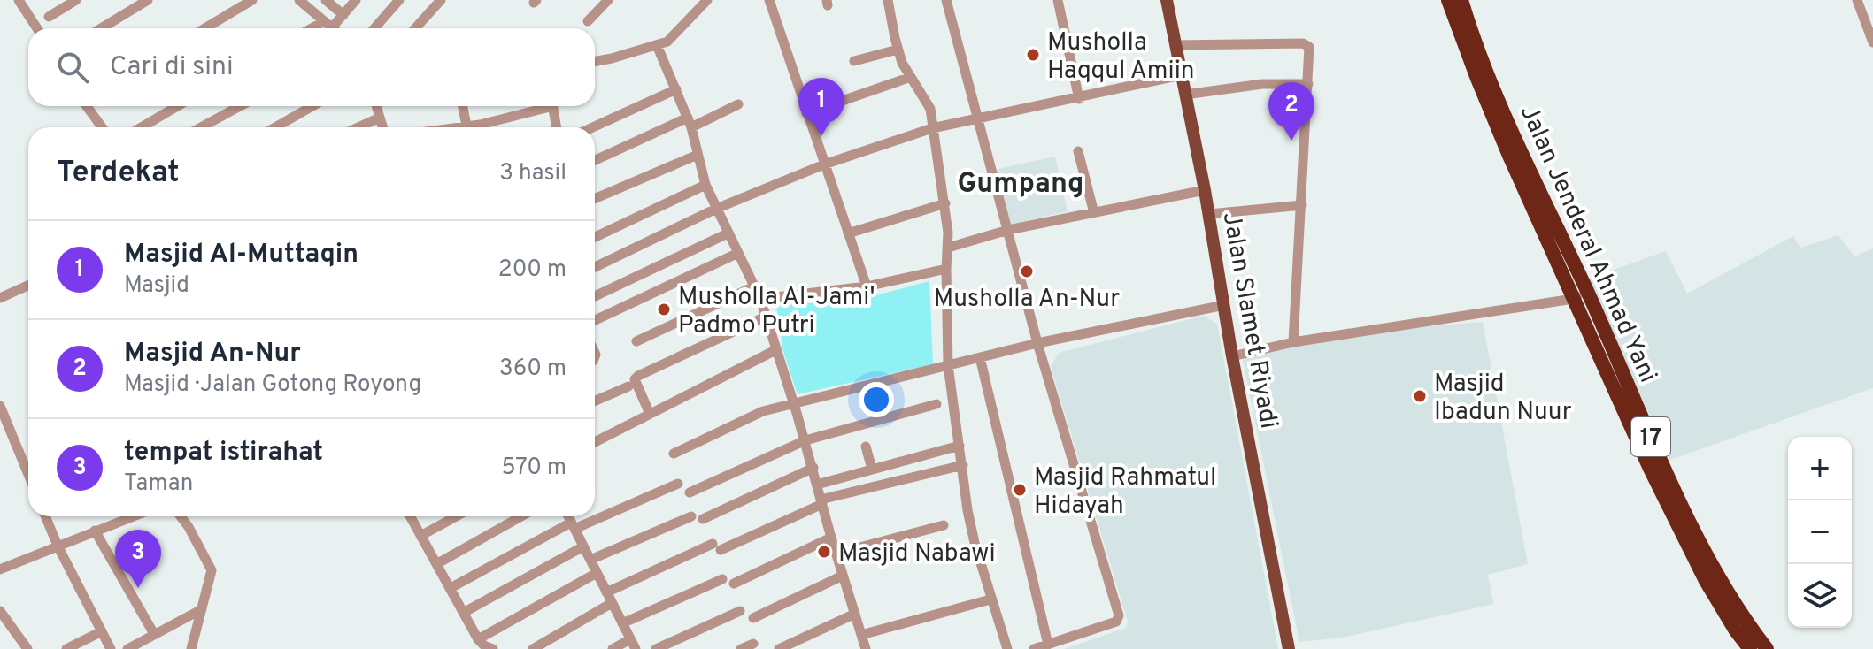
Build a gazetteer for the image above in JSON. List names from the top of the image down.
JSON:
{
  "streets": {
    "highway": ["Jalan Jenderal Ahmad Yani", "17"],
    "main road": ["Jalan Slamet Riyadi"]
  },
  "districts": ["Gumpang"],
  "places": [
    "Musholla Haqqul Amiin",
    "Musholla An-Nur",
    "Musholla Al-Jami' Padmo Putri",
    "Masjid Ibadun Nuur",
    "Masjid Rahmatul Hidayah",
    "Masjid Nabawi"
  ],
  "page": {
    "search": "Cari di sini",
    "pins": ["1", "2", "3"],
    "heading": ["Terdekat", "3 hasil"],
    "list": [
      {
        "mark": "1",
        "name": "Masjid Al-Muttaqin",
        "note": "Masjid",
        "value": "200 m"
      },
      {
        "mark": "2",
        "name": "Masjid An-Nur",
        "note": "Masjid · Jalan Gotong Royong",
        "value": "360 m"
      },
      {
        "mark": "3",
        "name": "tempat istirahat",
        "note": "Taman",
        "value": "570 m"
      }
    ],
    "map_buttons": ["+", "−"]
  }
}
